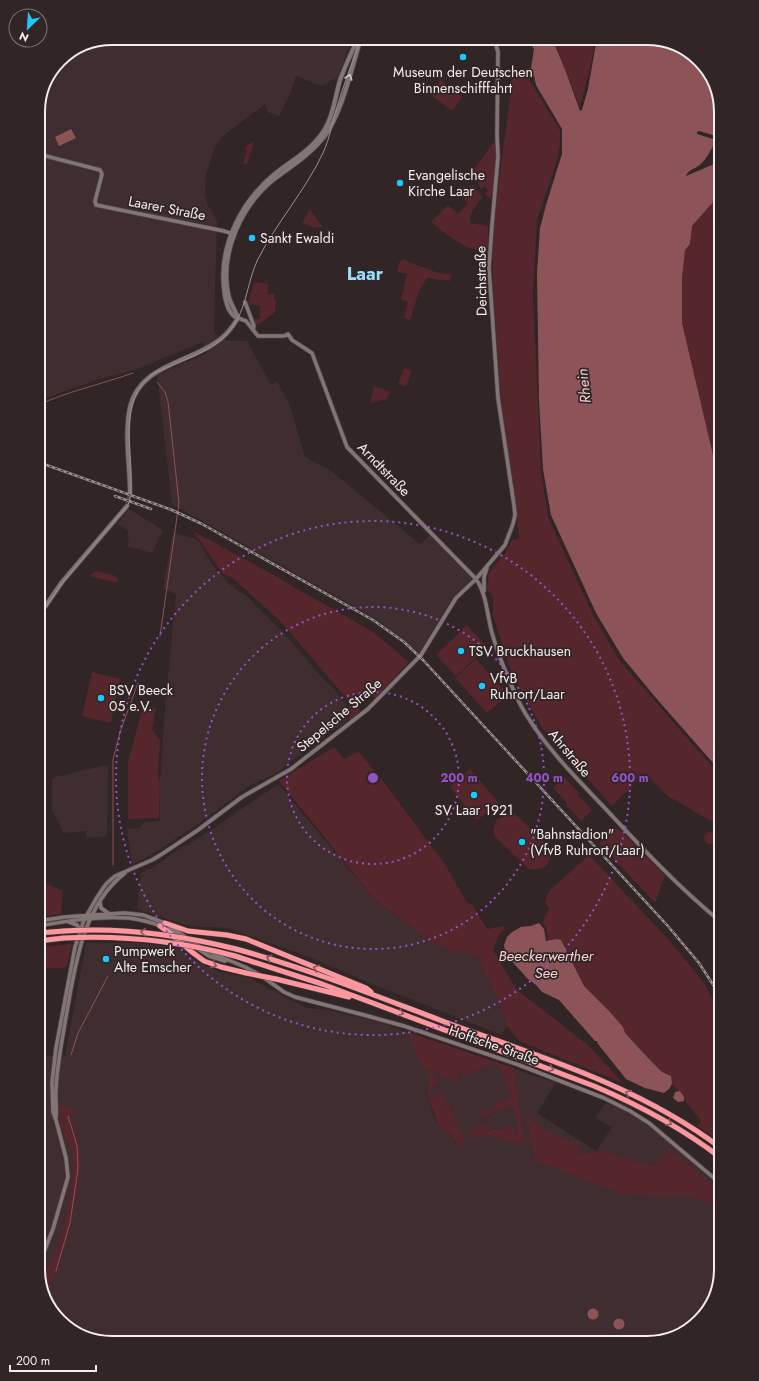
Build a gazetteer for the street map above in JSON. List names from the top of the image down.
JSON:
{
  "streets": {
    "street": [
      "Laarer Straße",
      "Deichstraße",
      "Arndtstraße",
      "Stepelsche Straße",
      "Ahrstraße",
      "Hoffsche Straße"
    ]
  },
  "crossings": [
    ["Deichstraße", "Stepelsche Straße"],
    ["Arndtstraße", "Stepelsche Straße"],
    ["Arndtstraße", "Ahrstraße"],
    ["Stepelsche Straße", "Ahrstraße"],
    ["Stepelsche Straße", "Hoffsche Straße"]
  ],
  "districts": ["Laar"],
  "water": ["Rhein", "Beeckerwerther See"],
  "places": [
    "Museum der Deutschen Binnenschifffahrt",
    "Evangelische Kirche Laar",
    "Sankt Ewaldi",
    "TSV Bruckhausen",
    "VfvB Ruhrort/Laar",
    "BSV Beeck 05 e.V.",
    "SV Laar 1921",
    "\"Bahnstadion\" (VfvB Ruhrort/Laar)",
    "Pumpwerk Alte Emscher"
  ],
  "scale_bar": "200 m",
  "north": "bottom left",
  "rings": ["200 m", "400 m", "600 m"]
}
